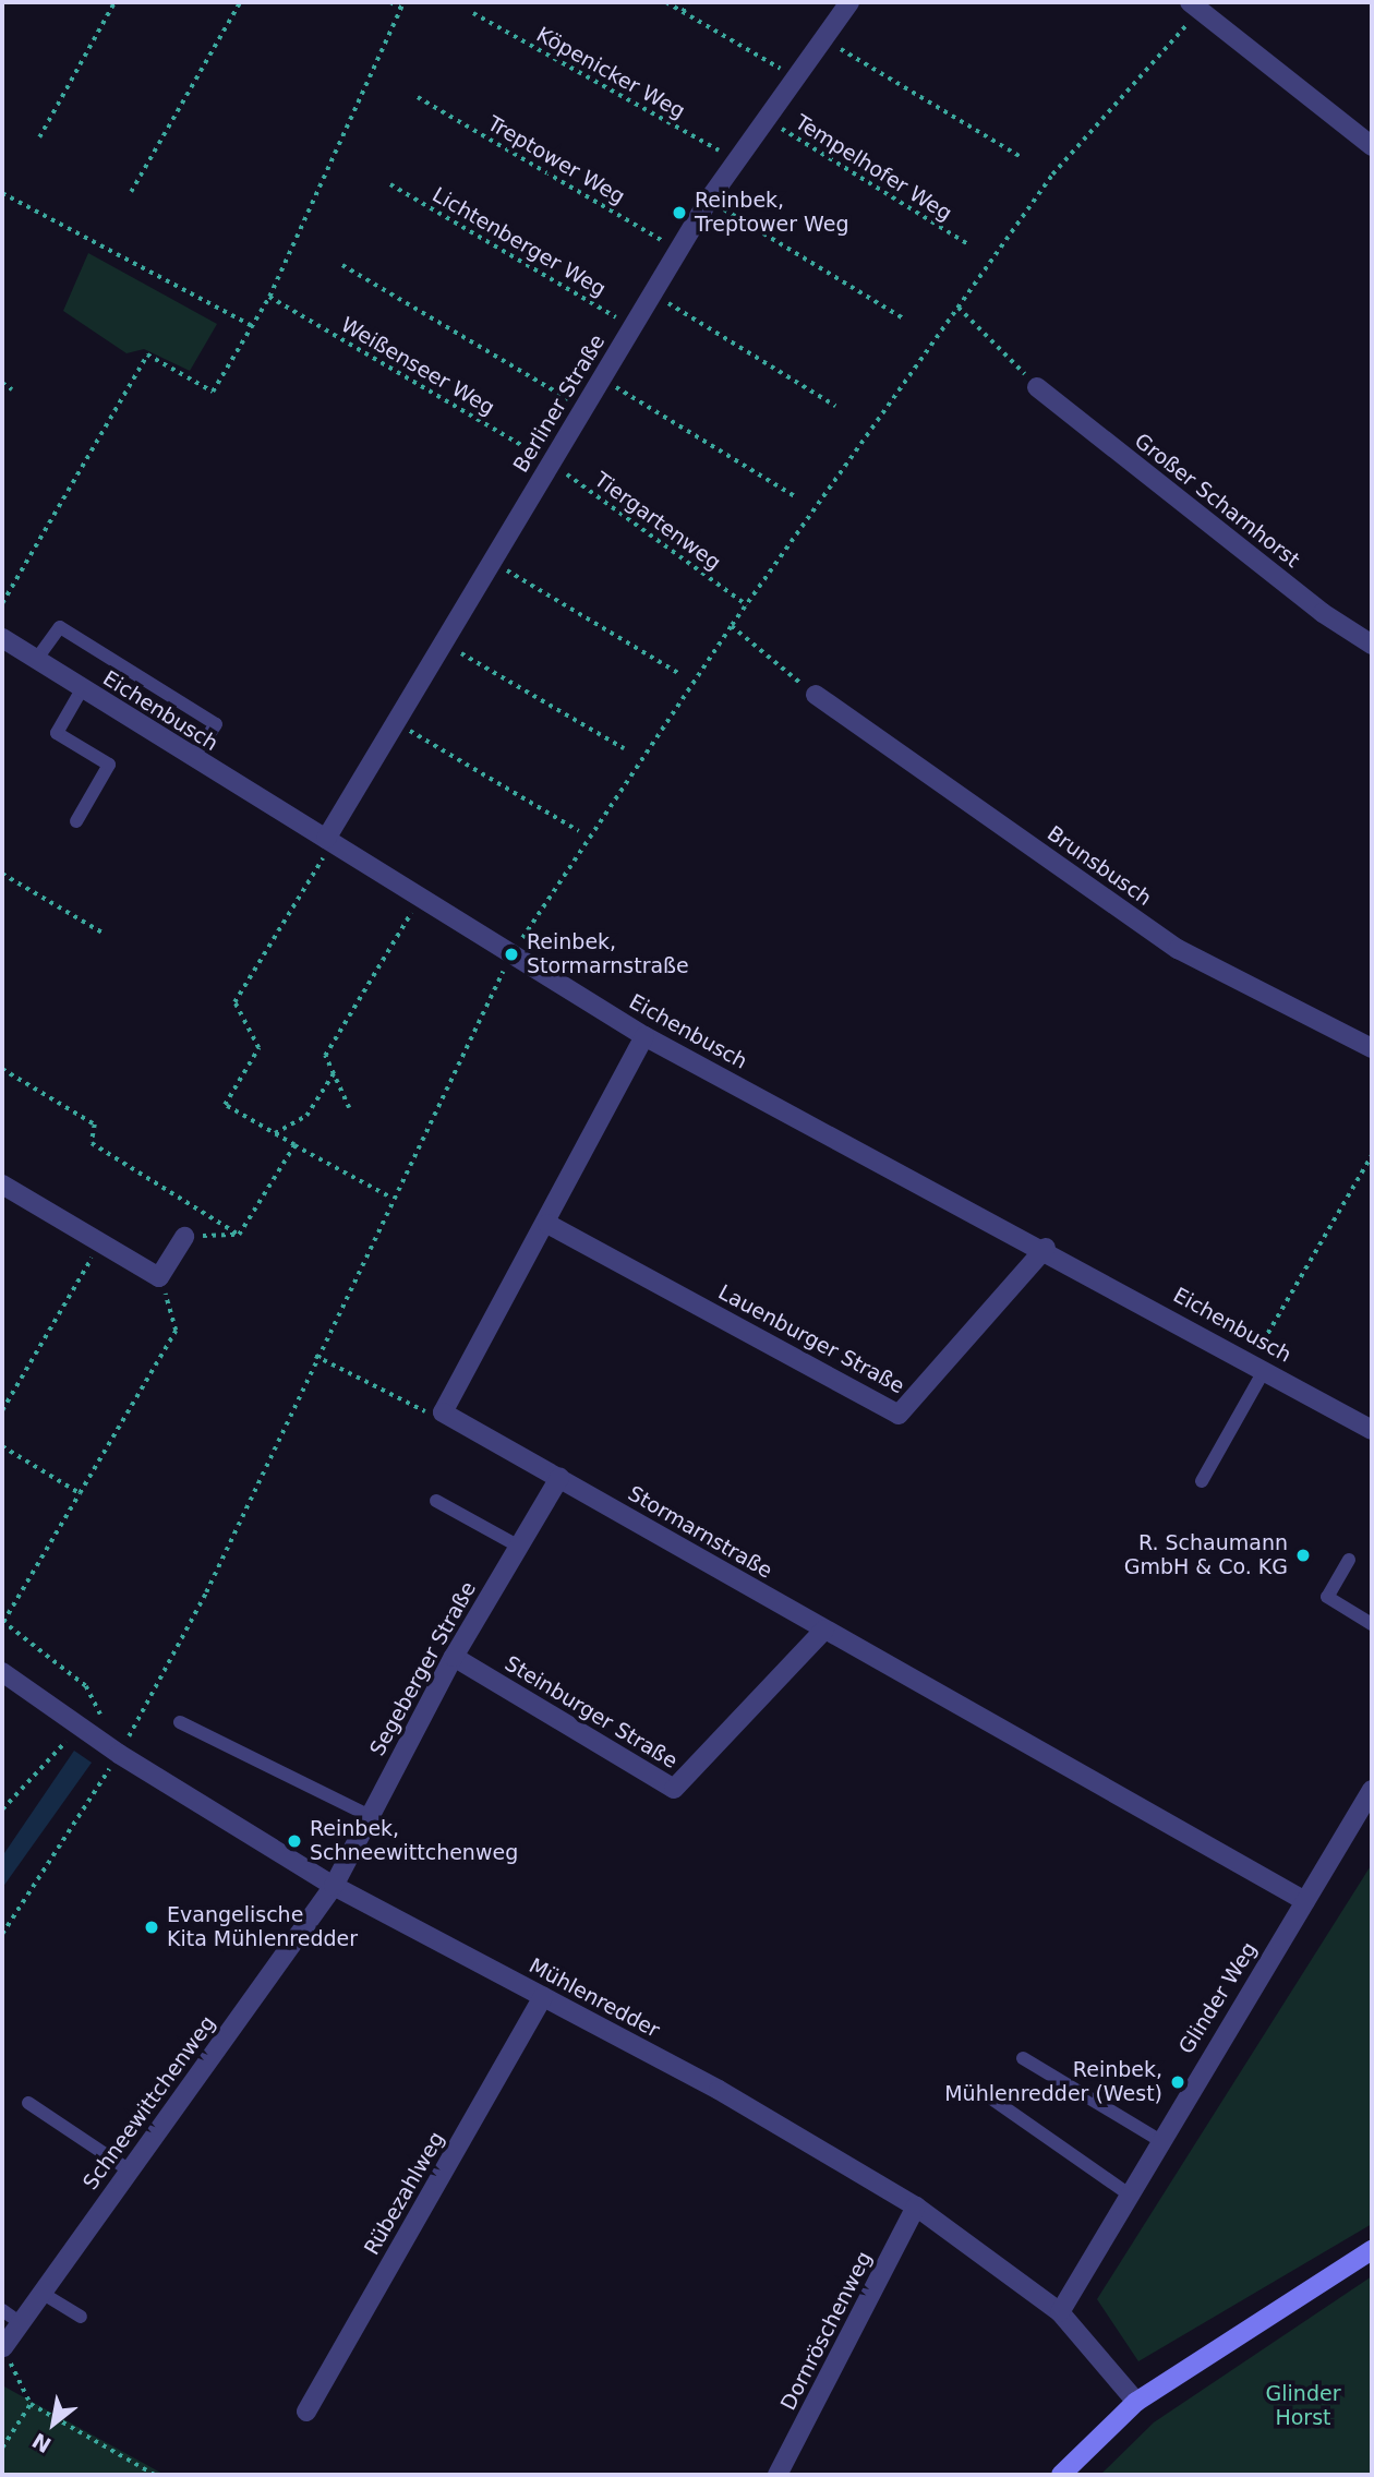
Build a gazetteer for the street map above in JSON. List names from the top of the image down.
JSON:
{
  "streets": {
    "street": [
      "Berliner Straße",
      "Großer Scharnhorst",
      "Eichenbusch",
      "Brunsbusch",
      "Lauenburger Straße",
      "Stormarnstraße",
      "Segeberger Straße",
      "Steinburger Straße",
      "Mühlenredder",
      "Glinder Weg",
      "Schneewittchenweg",
      "Rübezahlweg",
      "Dornröschenweg"
    ],
    "path": [
      "Köpenicker Weg",
      "Treptower Weg",
      "Tempelhofer Weg",
      "Lichtenberger Weg",
      "Weißenseer Weg",
      "Tiergartenweg"
    ]
  },
  "crossings": [
    ["Köpenicker Weg", "Berliner Straße"],
    ["Treptower Weg", "Berliner Straße"],
    ["Tempelhofer Weg", "Berliner Straße"],
    ["Lichtenberger Weg", "Berliner Straße"],
    ["Weißenseer Weg", "Berliner Straße"],
    ["Weißenseer Weg", "Tiergartenweg"],
    ["Berliner Straße", "Tiergartenweg"],
    ["Berliner Straße", "Eichenbusch"],
    ["Eichenbusch", "Lauenburger Straße"],
    ["Stormarnstraße", "Segeberger Straße"],
    ["Stormarnstraße", "Steinburger Straße"],
    ["Stormarnstraße", "Glinder Weg"],
    ["Segeberger Straße", "Steinburger Straße"],
    ["Segeberger Straße", "Mühlenredder"],
    ["Segeberger Straße", "Schneewittchenweg"],
    ["Mühlenredder", "Glinder Weg"],
    ["Mühlenredder", "Schneewittchenweg"],
    ["Mühlenredder", "Rübezahlweg"],
    ["Mühlenredder", "Dornröschenweg"]
  ],
  "parks": ["Glinder Horst"],
  "places": [
    "Reinbek, Treptower Weg",
    "Reinbek, Stormarnstraße",
    "R. Schaumann GmbH & Co. KG",
    "Reinbek, Schneewittchenweg",
    "Evangelische Kita Mühlenredder",
    "Reinbek, Mühlenredder (West)"
  ],
  "north": "bottom left"
}
